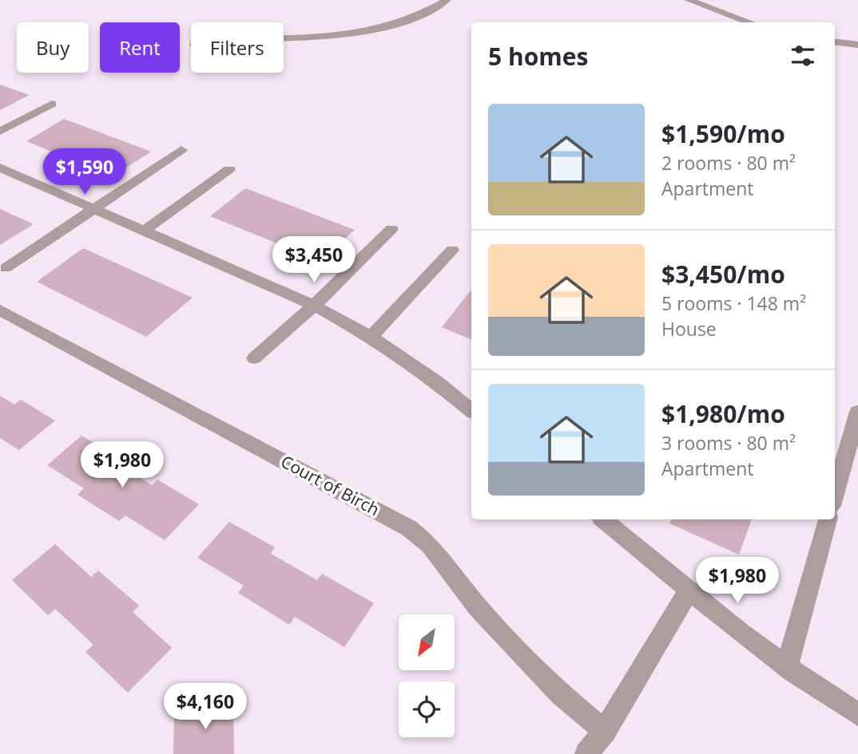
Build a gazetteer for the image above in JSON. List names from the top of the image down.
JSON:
{
  "streets": {
    "street": ["Court of Birch"]
  },
  "north": "bottom left",
  "page": {
    "chip": ["Buy", "Rent", "Filters"],
    "heading": "5 homes",
    "list": [
      {
        "name": "$1,590/mo",
        "note": "2 rooms · 80 m² · Apartment"
      },
      {
        "name": "$3,450/mo",
        "note": "5 rooms · 148 m² · House"
      },
      {
        "name": "$1,980/mo",
        "note": "3 rooms · 80 m² · Apartment"
      }
    ],
    "price": [
      "$1,590",
      "$3,450",
      "$1,980",
      "$1,980",
      "$4,160"
    ]
  }
}
